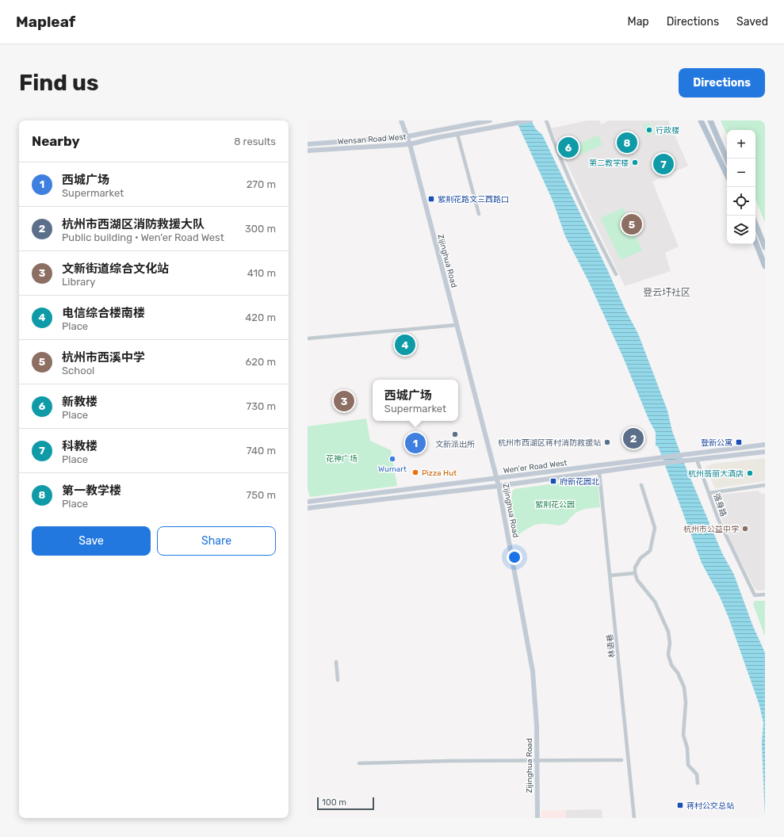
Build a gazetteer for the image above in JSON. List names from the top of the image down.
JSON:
{
  "streets": {
    "main road": ["Wensan Road West", "Zijinghua Road", "Wen'er Road West"],
    "street": ["强身路", "林语巷"]
  },
  "crossings": [
    ["Wensan Road West", "Zijinghua Road"],
    ["Zijinghua Road", "Wen'er Road West"],
    ["Wen'er Road West", "强身路"],
    ["Wen'er Road West", "林语巷"]
  ],
  "districts": ["登云圩社区"],
  "parks": ["花神广场", "紫荆花公园"],
  "places": {
    "other": [
      "行政楼",
      "第二教学楼",
      "文新派出所",
      "杭州市西湖区蒋村消防救援站",
      "Wumart",
      "Pizza Hut",
      "杭州翡丽大酒店",
      "杭州市公益中学"
    ],
    "transit": [
      "紫荆花路文三西路口",
      "登新公寓",
      "府新花园北",
      "蒋村公交总站"
    ]
  },
  "scale_bar": "100 m",
  "page": {
    "header": "Mapleaf",
    "nav": ["Map", "Directions", "Saved"],
    "buttons": [
      "Directions",
      ["Save", "Share"]
    ],
    "title": "Find us",
    "heading": ["Nearby", "8 results"],
    "map_buttons": ["+", "−"],
    "pins": [
      "8",
      "6",
      "7",
      "5",
      "4",
      "3",
      "2",
      "1"
    ],
    "list": [
      {
        "mark": "1",
        "name": "西城广场",
        "note": "Supermarket",
        "value": "270 m"
      },
      {
        "mark": "2",
        "name": "杭州市西湖区消防救援大队",
        "note": "Public building · Wen'er Road West",
        "value": "300 m"
      },
      {
        "mark": "3",
        "name": "文新街道综合文化站",
        "note": "Library",
        "value": "410 m"
      },
      {
        "mark": "4",
        "name": "电信综合楼南楼",
        "note": "Place",
        "value": "420 m"
      },
      {
        "mark": "5",
        "name": "杭州市西溪中学",
        "note": "School",
        "value": "620 m"
      },
      {
        "mark": "6",
        "name": "新教楼",
        "note": "Place",
        "value": "730 m"
      },
      {
        "mark": "7",
        "name": "科教楼",
        "note": "Place",
        "value": "740 m"
      },
      {
        "mark": "8",
        "name": "第一教学楼",
        "note": "Place",
        "value": "750 m"
      }
    ],
    "popup": ["西城广场", "Supermarket"],
    "scale": "100 m"
  }
}
